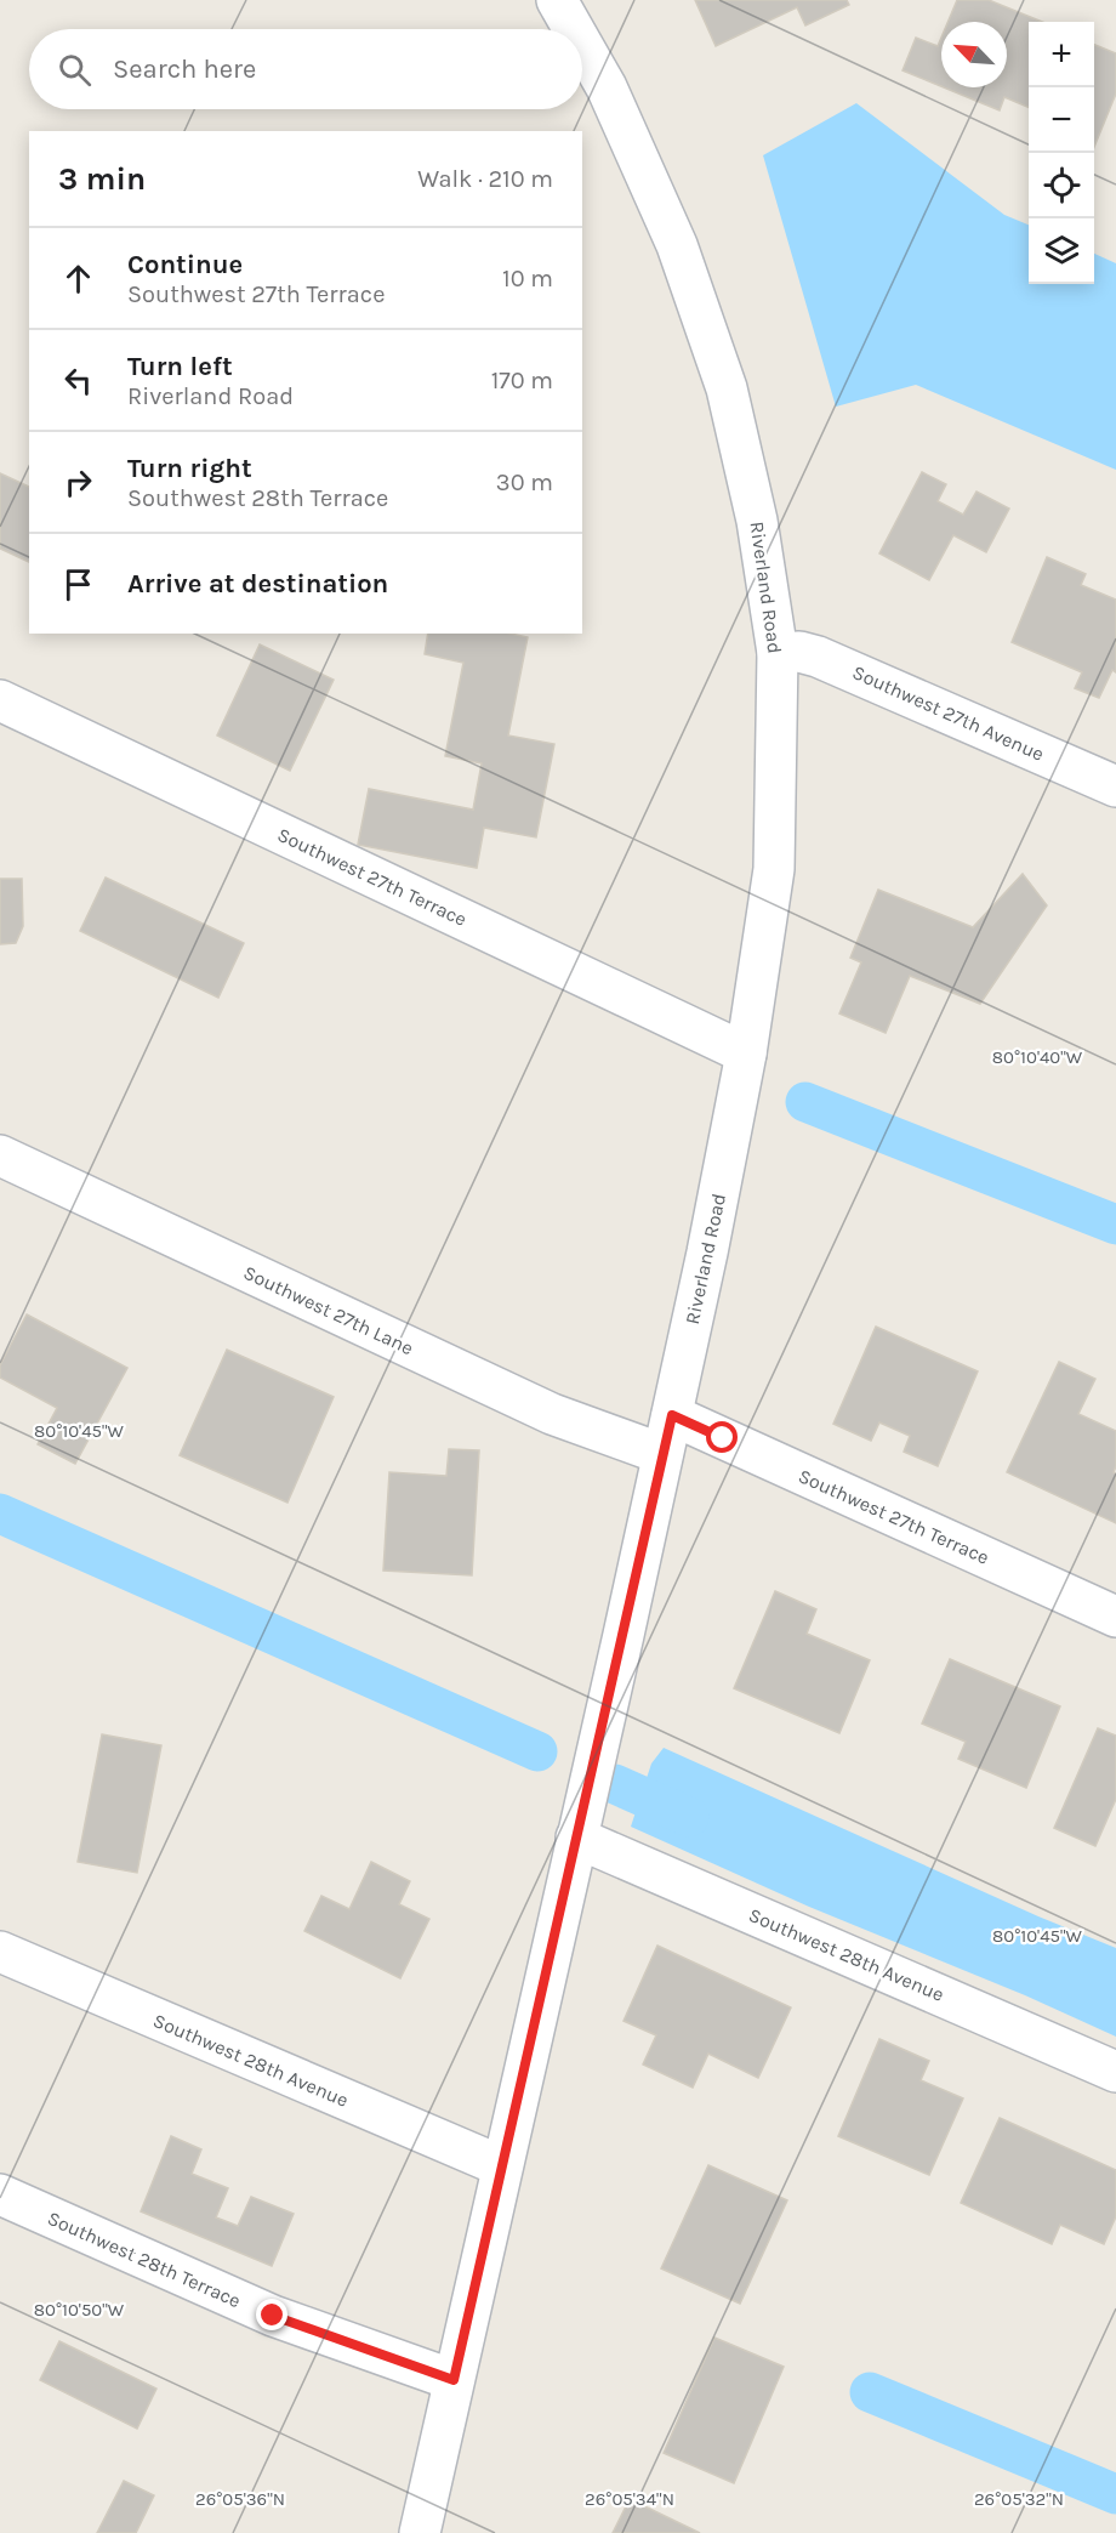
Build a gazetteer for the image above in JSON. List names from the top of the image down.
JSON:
{
  "streets": {
    "street": [
      "Riverland Road",
      "Southwest 27th Avenue",
      "Southwest 27th Terrace",
      "Southwest 27th Lane",
      "Southwest 28th Avenue",
      "Southwest 28th Terrace"
    ]
  },
  "crossings": [
    ["Riverland Road", "Southwest 27th Avenue"],
    ["Riverland Road", "Southwest 27th Terrace"],
    ["Riverland Road", "Southwest 27th Lane"],
    ["Riverland Road", "Southwest 28th Avenue"],
    ["Riverland Road", "Southwest 28th Terrace"]
  ],
  "north": "top left",
  "page": {
    "map_buttons": ["+", "−"],
    "search": "Search here",
    "heading": ["3 min", "Walk · 210 m"],
    "list": [
      ["Continue", "Southwest 27th Terrace", "10 m"],
      ["Turn left", "Riverland Road", "170 m"],
      ["Turn right", "Southwest 28th Terrace", "30 m"],
      "Arrive at destination"
    ]
  },
  "coordinates": [
    "80°10'40\"W",
    "80°10'45\"W",
    "80°10'50\"W",
    "26°05'36\"N",
    "26°05'34\"N",
    "26°05'32\"N"
  ]
}
